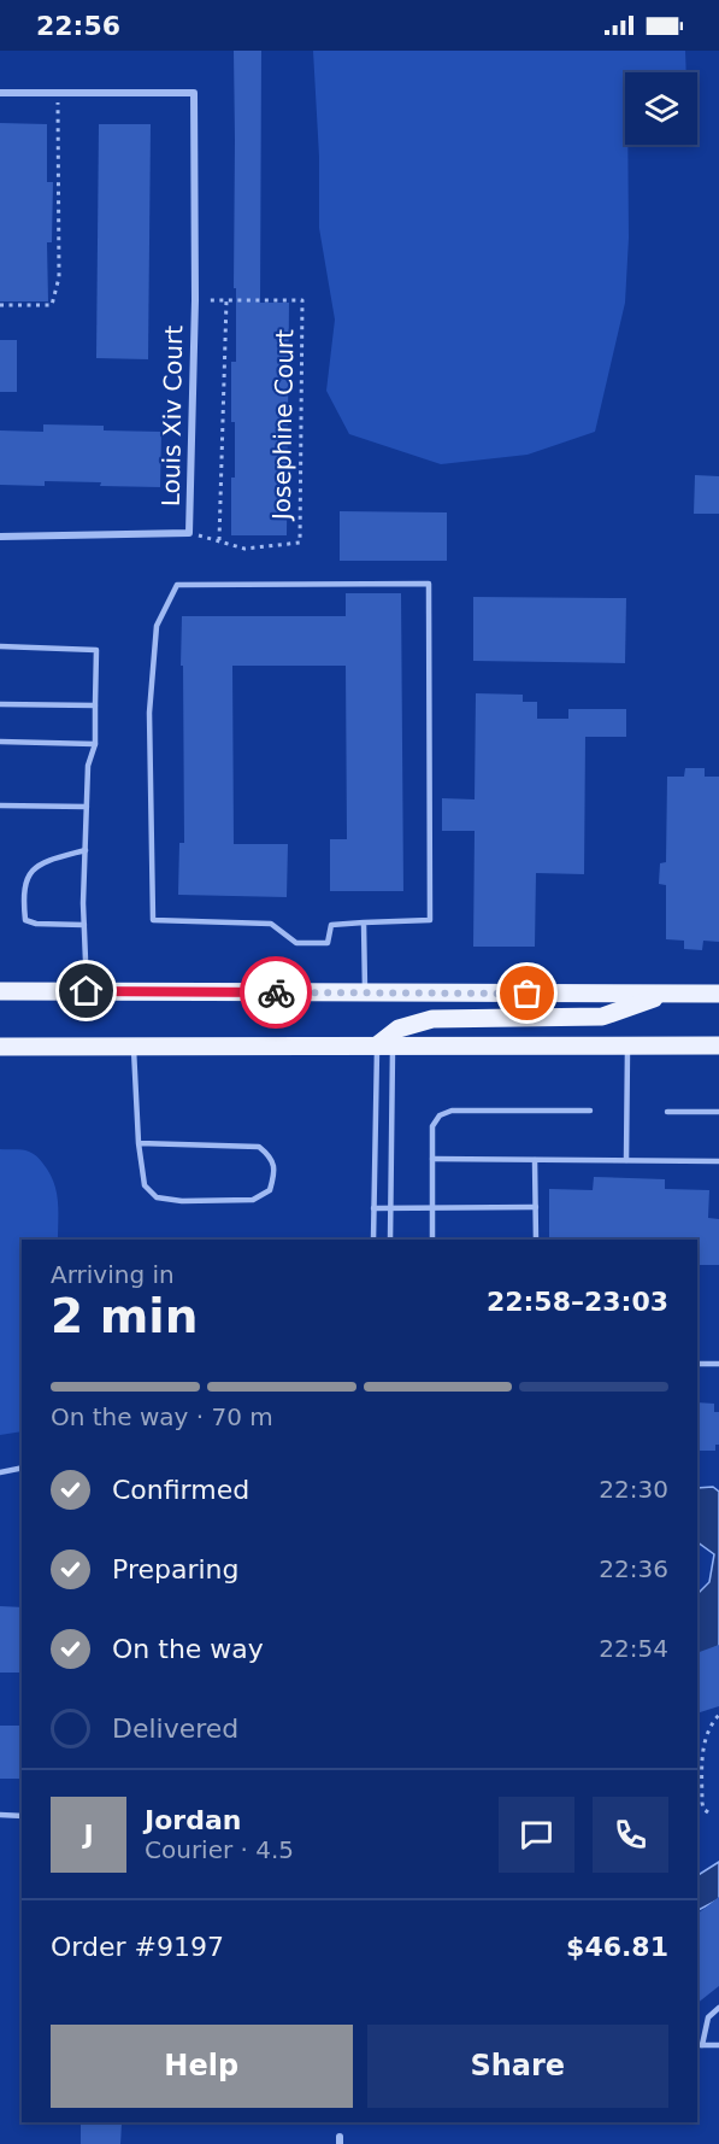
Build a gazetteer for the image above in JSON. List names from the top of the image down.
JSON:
{
  "streets": {
    "street": ["Louis Xiv Court"],
    "path": ["Josephine Court"]
  },
  "crossings": [
    ["Louis Xiv Court", "Josephine Court"]
  ],
  "page": {
    "status": "22:56",
    "heading": ["2 min", "Arriving in", "22:58–23:03"],
    "panel": [
      "Jordan",
      "Courier · 4.5",
      "Order #9197",
      "$46.81"
    ],
    "bar": "On the way · 70 m",
    "list": [
      ["Confirmed", "22:30"],
      ["Preparing", "22:36"],
      ["On the way", "22:54"],
      "Delivered"
    ],
    "round": "J",
    "buttons": ["Help", "Share"]
  }
}
